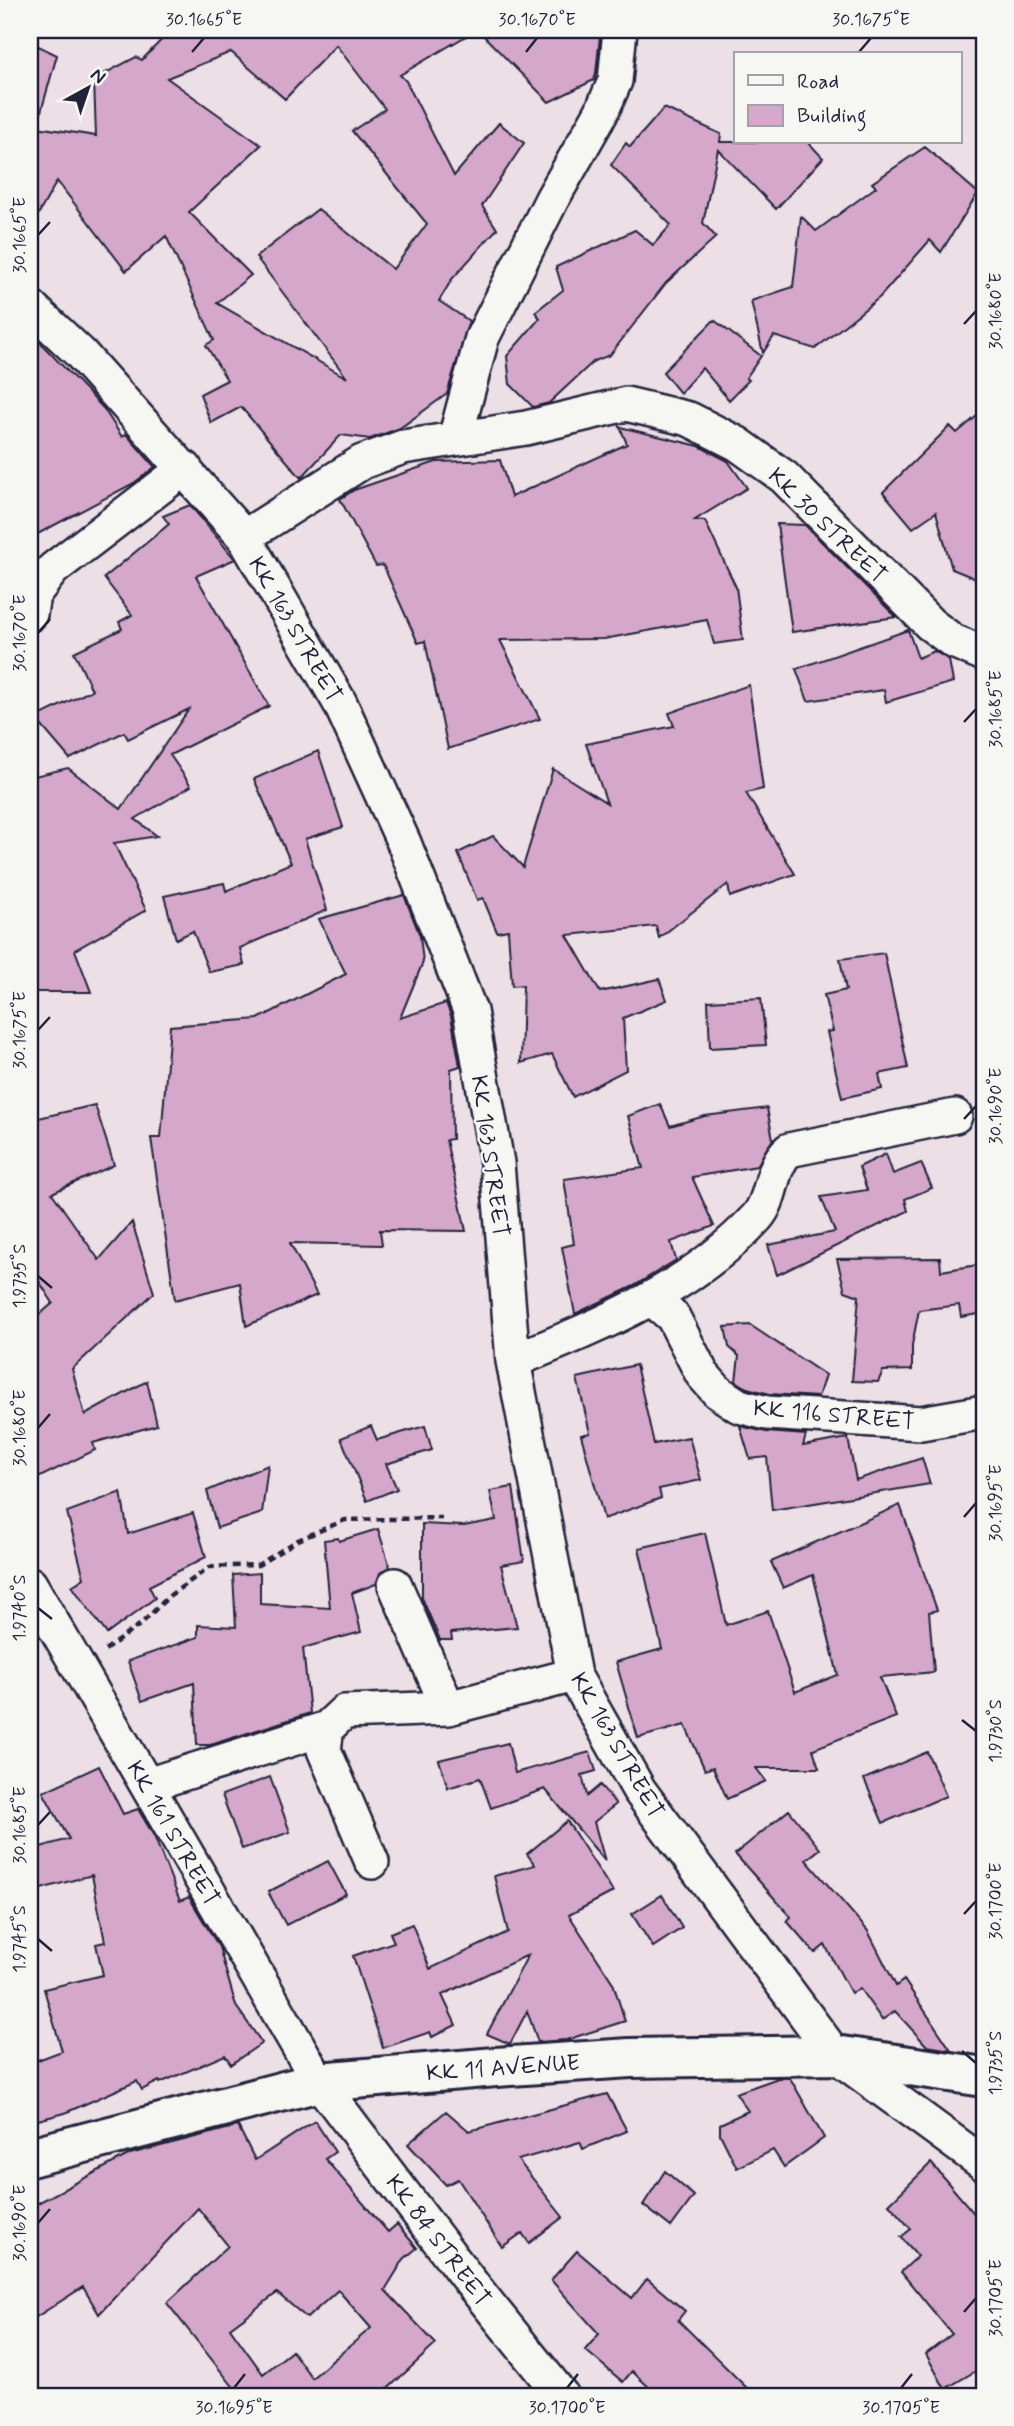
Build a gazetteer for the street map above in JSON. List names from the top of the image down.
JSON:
{
  "streets": {
    "main road": ["KK 11 AVENUE"],
    "street": [
      "KK 30 STREET",
      "KK 163 STREET",
      "KK 116 STREET",
      "KK 161 STREET",
      "KK 84 STREET"
    ]
  },
  "crossings": [
    ["KK 30 STREET", "KK 163 STREET"],
    ["KK 163 STREET", "KK 11 AVENUE"],
    ["KK 161 STREET", "KK 11 AVENUE"],
    ["KK 161 STREET", "KK 84 STREET"],
    ["KK 11 AVENUE", "KK 84 STREET"]
  ],
  "legend": ["Road", "Building"],
  "north": "top right",
  "coordinates": [
    "30.1665°E",
    "30.1670°E",
    "30.1675°E",
    "30.1680°E",
    "30.1685°E",
    "30.1690°E",
    "1.9735°S",
    "30.1695°E",
    "1.9740°S",
    "1.9730°S",
    "30.1700°E",
    "1.9745°S",
    "30.1705°E"
  ]
}
